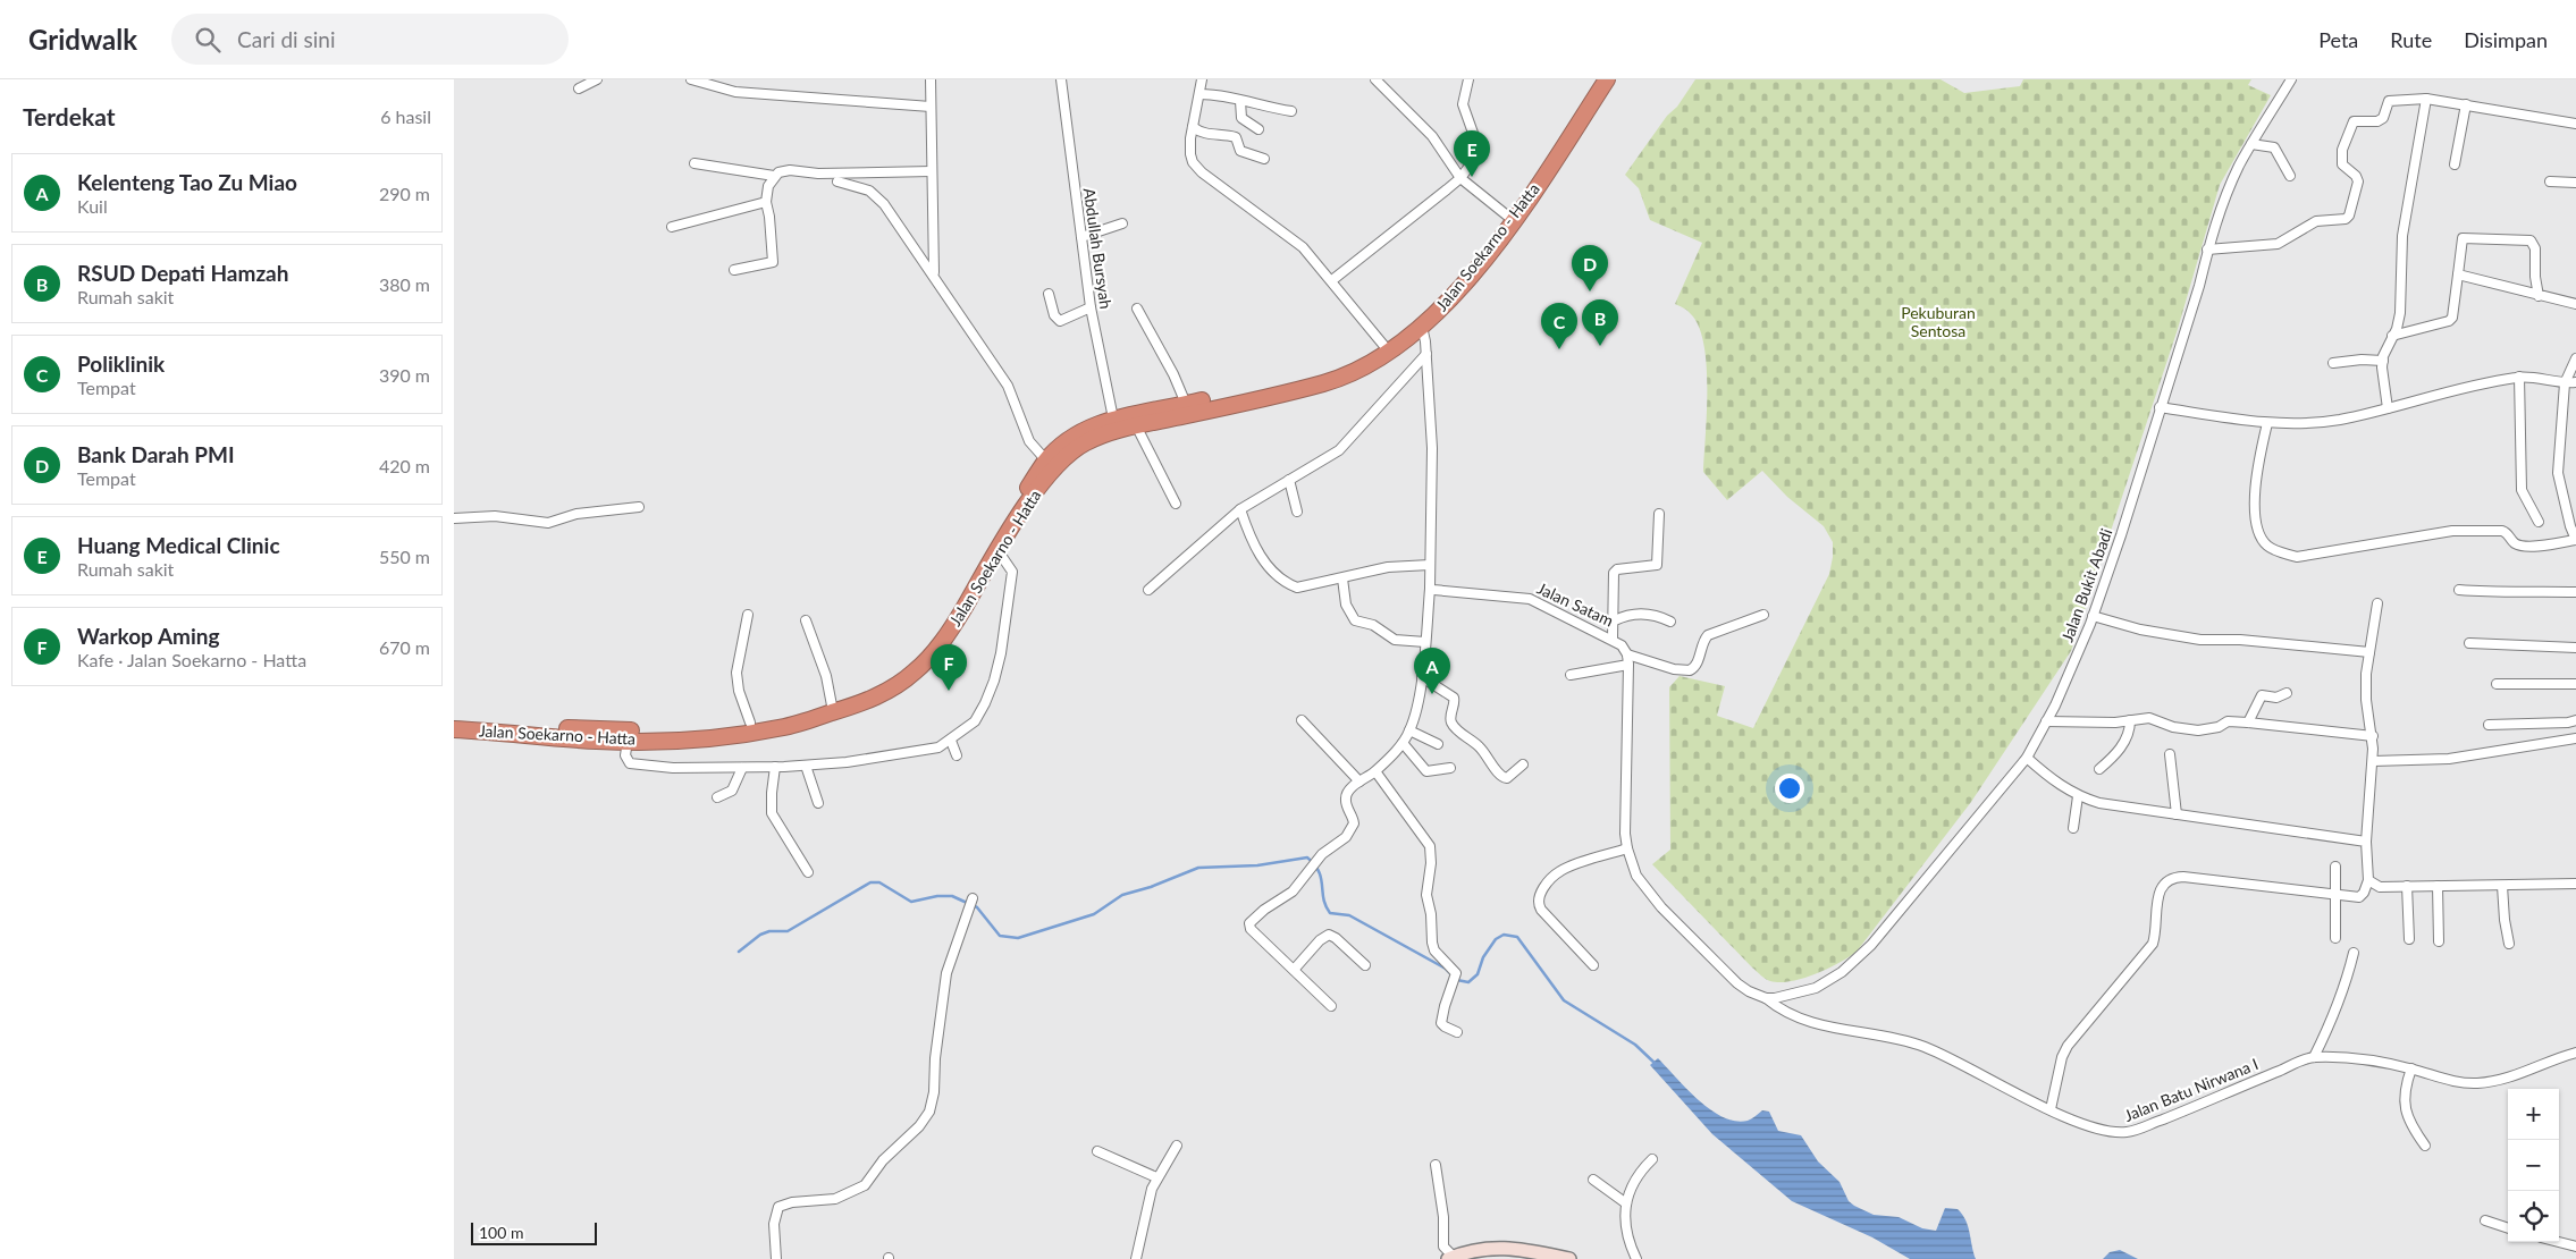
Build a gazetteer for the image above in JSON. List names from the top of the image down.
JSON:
{
  "streets": {
    "highway": ["Jalan Soekarno - Hatta"],
    "street": [
      "Abdullah Bursyah",
      "Jalan Bukit Abadi",
      "Jalan Satam",
      "Jalan Batu Nirwana I"
    ]
  },
  "crossings": [
    ["Jalan Soekarno - Hatta", "Abdullah Bursyah"],
    ["Jalan Bukit Abadi", "Jalan Batu Nirwana I"]
  ],
  "parks": ["Pekuburan Sentosa"],
  "scale_bar": "100 m",
  "page": {
    "header": "Gridwalk",
    "search": "Cari di sini",
    "nav": ["Peta", "Rute", "Disimpan"],
    "heading": ["Terdekat", "6 hasil"],
    "pins": [
      "E",
      "D",
      "B",
      "C",
      "F",
      "A"
    ],
    "list": [
      {
        "mark": "A",
        "name": "Kelenteng Tao Zu Miao",
        "note": "Kuil",
        "value": "290 m"
      },
      {
        "mark": "B",
        "name": "RSUD Depati Hamzah",
        "note": "Rumah sakit",
        "value": "380 m"
      },
      {
        "mark": "C",
        "name": "Poliklinik",
        "note": "Tempat",
        "value": "390 m"
      },
      {
        "mark": "D",
        "name": "Bank Darah PMI",
        "note": "Tempat",
        "value": "420 m"
      },
      {
        "mark": "E",
        "name": "Huang Medical Clinic",
        "note": "Rumah sakit",
        "value": "550 m"
      },
      {
        "mark": "F",
        "name": "Warkop Aming",
        "note": "Kafe · Jalan Soekarno - Hatta",
        "value": "670 m"
      }
    ],
    "map_buttons": ["+", "−"],
    "scale": "100 m"
  }
}
